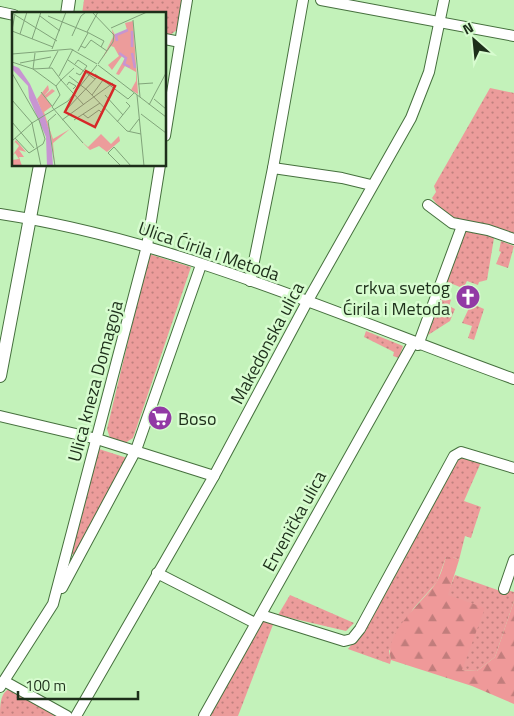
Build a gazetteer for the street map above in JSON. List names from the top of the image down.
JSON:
{
  "streets": {
    "street": [
      "Ulica Ćirila i Metoda",
      "Makedonska ulica",
      "Ulica kneza Domagoja",
      "Ervenička ulica"
    ]
  },
  "crossings": [
    ["Ulica Ćirila i Metoda", "Makedonska ulica"],
    ["Ulica Ćirila i Metoda", "Ulica kneza Domagoja"],
    ["Ulica Ćirila i Metoda", "Ervenička ulica"]
  ],
  "places": {
    "church": ["crkva svetog Ćirila i Metoda"],
    "supermarket": ["Boso"]
  },
  "scale_bar": "100 m",
  "north": "top left"
}
